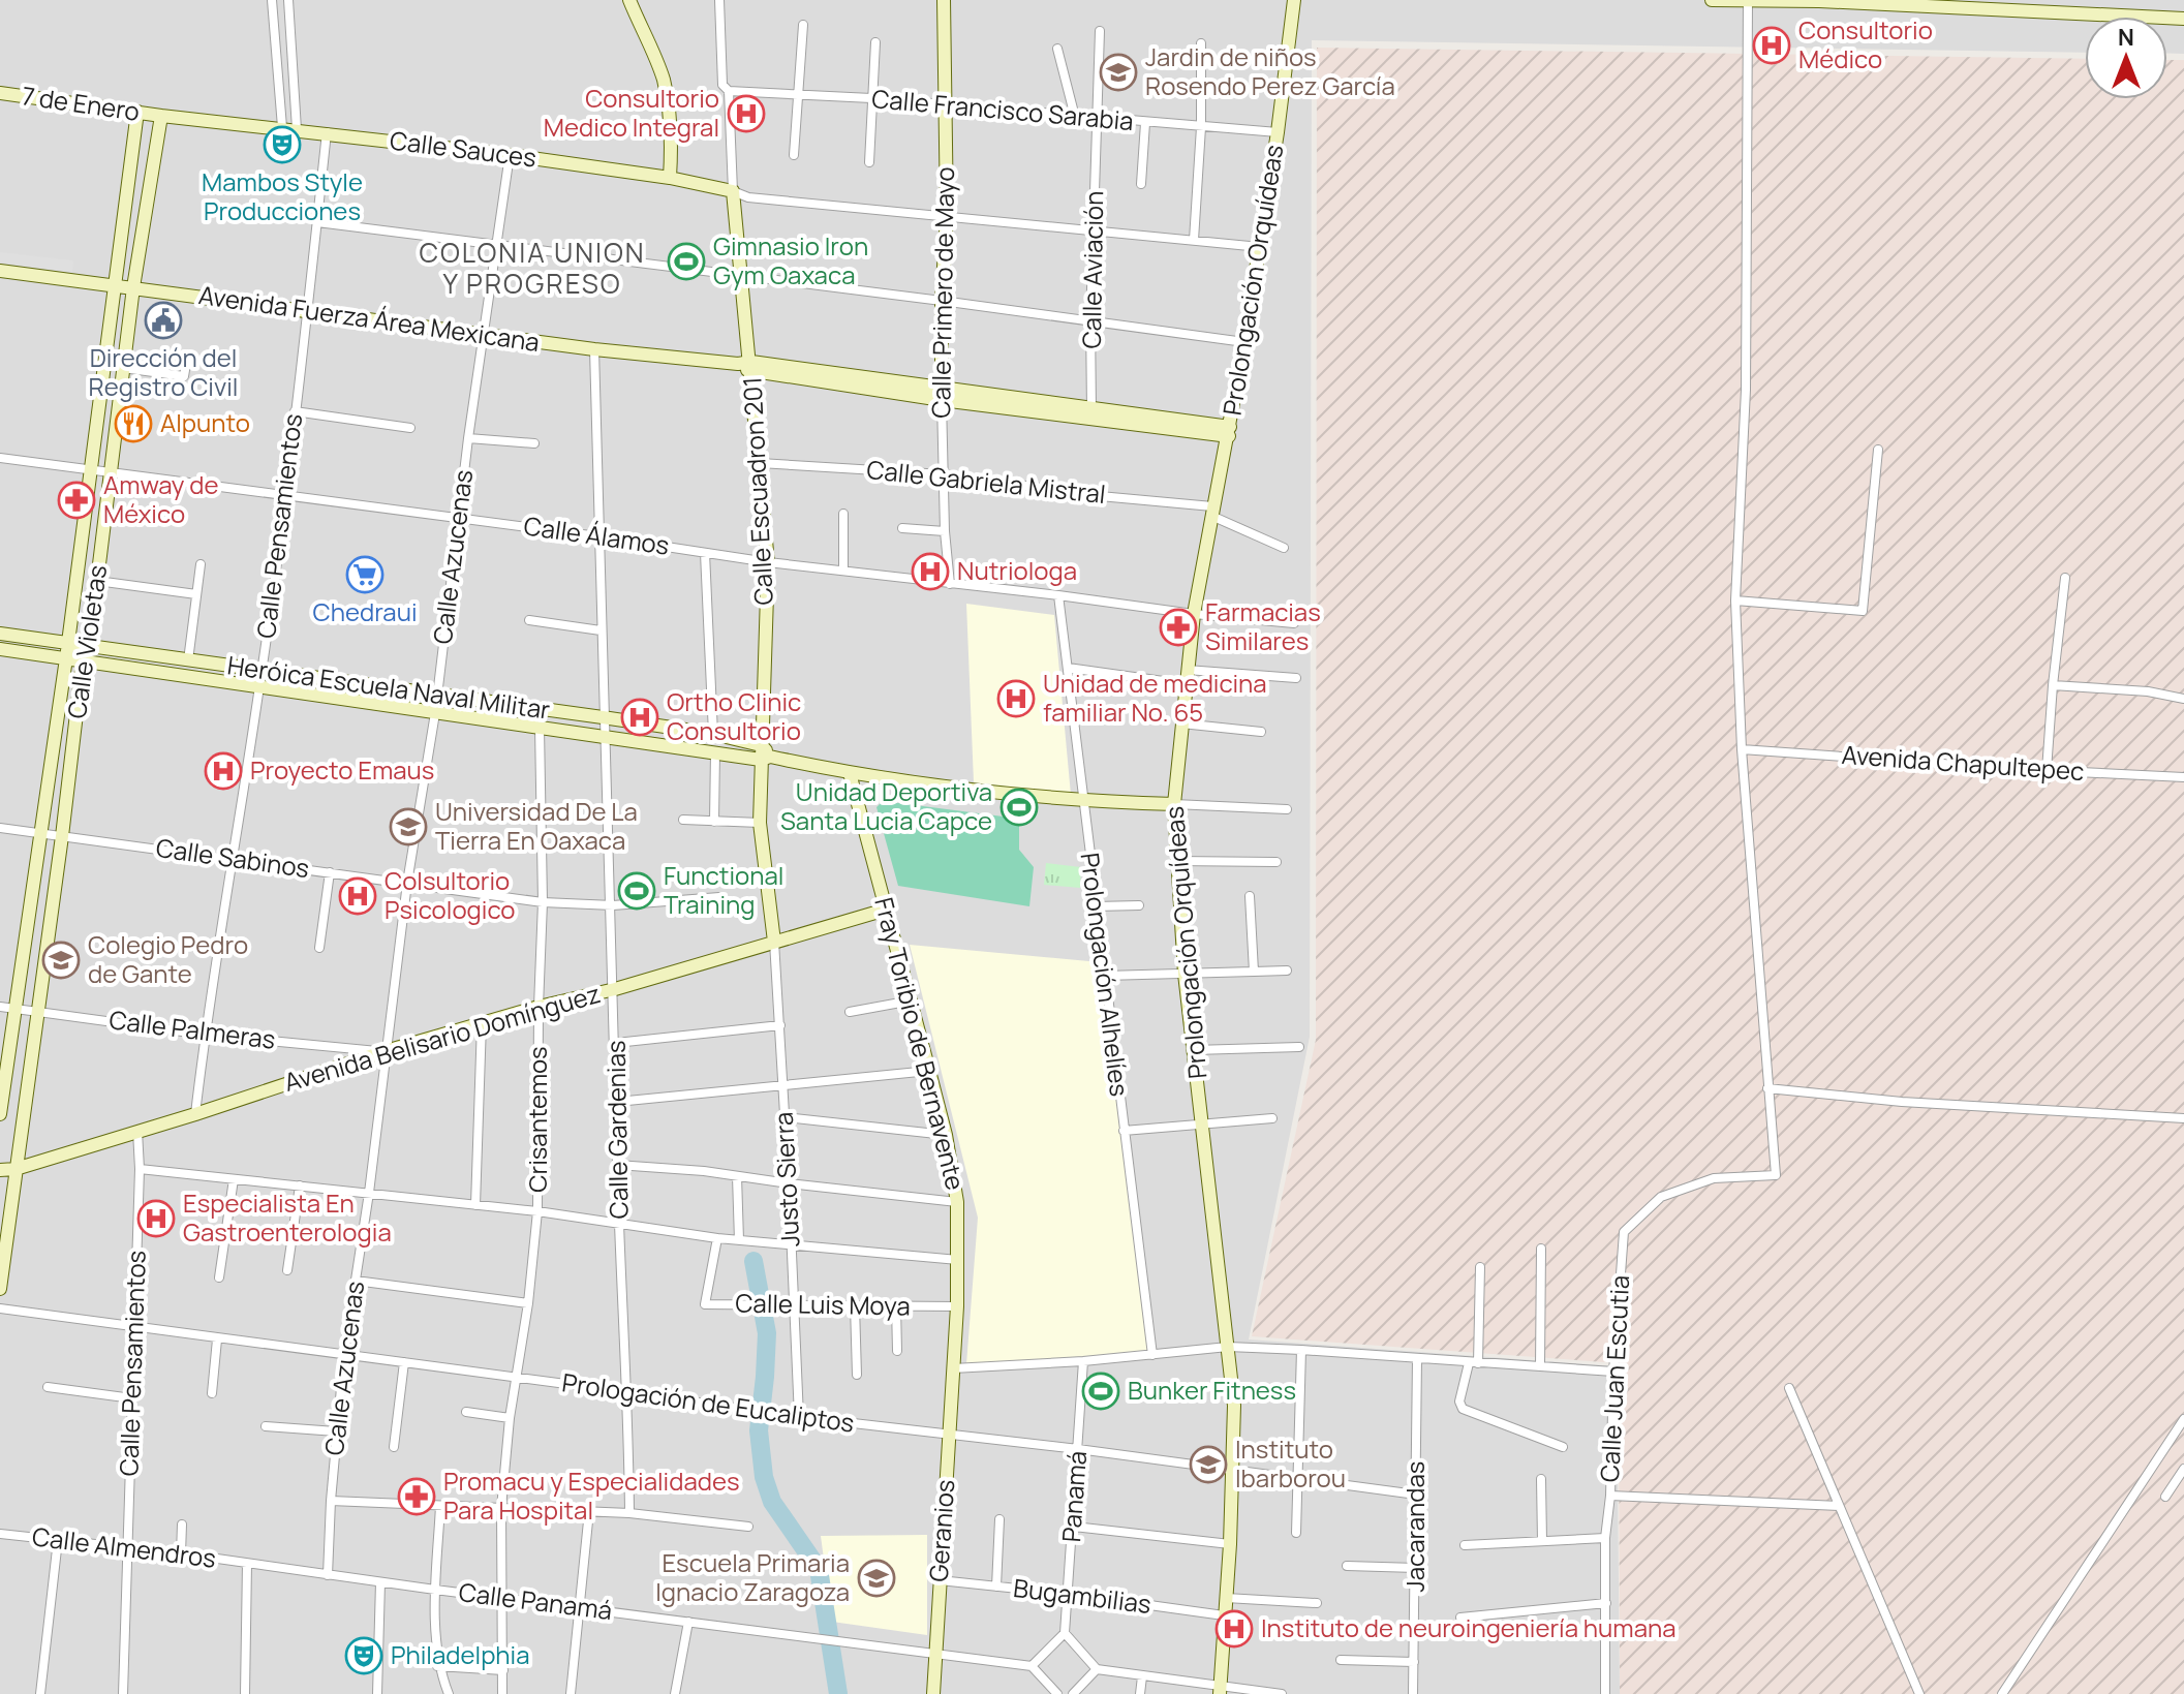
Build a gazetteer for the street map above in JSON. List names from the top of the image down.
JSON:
{
  "streets": {
    "street": [
      "7 de Enero",
      "Calle Francisco Sarabia",
      "Calle Sauces",
      "Calle Aviación",
      "Prolongación Orquídeas",
      "Calle Primero de Mayo",
      "Avenida Fuerza Área Mexicana",
      "Calle Gabriela Mistral",
      "Calle Escuadron 201",
      "Calle Pensamientos",
      "Calle Álamos",
      "Calle Azucenas",
      "Calle Violetas",
      "Heróica Escuela Naval Militar",
      "Avenida Chapultepec",
      "Calle Sabinos",
      "Prolongación Alhelíes",
      "Calle Palmeras",
      "Avenida Belisario Domínguez",
      "Fray Toribio de Bernavente",
      "Crisantemos",
      "Calle Gardenias",
      "Justo Sierra",
      "Calle Luis Moya",
      "Calle Juan Escutia",
      "Prologación de Eucaliptos",
      "Panamá",
      "Jacarandas",
      "Geranios",
      "Calle Almendros",
      "Bugambilias",
      "Calle Panamá"
    ]
  },
  "crossings": [
    ["7 de Enero", "Calle Sauces"],
    ["7 de Enero", "Calle Violetas"],
    ["Calle Francisco Sarabia", "Calle Aviación"],
    ["Calle Francisco Sarabia", "Prolongación Orquídeas"],
    ["Calle Francisco Sarabia", "Calle Primero de Mayo"],
    ["Calle Francisco Sarabia", "Calle Escuadron 201"],
    ["Calle Sauces", "Calle Aviación"],
    ["Calle Sauces", "Prolongación Orquídeas"],
    ["Calle Sauces", "Calle Primero de Mayo"],
    ["Calle Sauces", "Calle Escuadron 201"],
    ["Calle Sauces", "Calle Pensamientos"],
    ["Calle Sauces", "Calle Azucenas"],
    ["Calle Sauces", "Calle Violetas"],
    ["Calle Aviación", "Avenida Fuerza Área Mexicana"],
    ["Prolongación Orquídeas", "Avenida Fuerza Área Mexicana"],
    ["Prolongación Orquídeas", "Calle Gabriela Mistral"],
    ["Prolongación Orquídeas", "Calle Álamos"],
    ["Prolongación Orquídeas", "Heróica Escuela Naval Militar"],
    ["Prolongación Orquídeas", "Prologación de Eucaliptos"],
    ["Prolongación Orquídeas", "Bugambilias"],
    ["Calle Primero de Mayo", "Avenida Fuerza Área Mexicana"],
    ["Calle Primero de Mayo", "Calle Gabriela Mistral"],
    ["Calle Primero de Mayo", "Calle Álamos"],
    ["Avenida Fuerza Área Mexicana", "Calle Escuadron 201"],
    ["Avenida Fuerza Área Mexicana", "Calle Pensamientos"],
    ["Avenida Fuerza Área Mexicana", "Calle Azucenas"],
    ["Avenida Fuerza Área Mexicana", "Calle Violetas"],
    ["Avenida Fuerza Área Mexicana", "Calle Gardenias"],
    ["Calle Gabriela Mistral", "Calle Escuadron 201"],
    ["Calle Escuadron 201", "Calle Álamos"],
    ["Calle Escuadron 201", "Heróica Escuela Naval Militar"],
    ["Calle Escuadron 201", "Avenida Belisario Domínguez"],
    ["Calle Escuadron 201", "Justo Sierra"],
    ["Calle Pensamientos", "Calle Álamos"],
    ["Calle Pensamientos", "Heróica Escuela Naval Militar"],
    ["Calle Pensamientos", "Calle Sabinos"],
    ["Calle Pensamientos", "Calle Palmeras"],
    ["Calle Pensamientos", "Avenida Belisario Domínguez"],
    ["Calle Pensamientos", "Prologación de Eucaliptos"],
    ["Calle Pensamientos", "Calle Almendros"],
    ["Calle Álamos", "Calle Azucenas"],
    ["Calle Álamos", "Calle Violetas"],
    ["Calle Álamos", "Prolongación Alhelíes"],
    ["Calle Álamos", "Calle Gardenias"],
    ["Calle Azucenas", "Heróica Escuela Naval Militar"],
    ["Calle Azucenas", "Calle Sabinos"],
    ["Calle Azucenas", "Calle Palmeras"],
    ["Calle Azucenas", "Avenida Belisario Domínguez"],
    ["Calle Azucenas", "Prologación de Eucaliptos"],
    ["Calle Azucenas", "Calle Panamá"],
    ["Calle Violetas", "Heróica Escuela Naval Militar"],
    ["Calle Violetas", "Calle Sabinos"],
    ["Calle Violetas", "Calle Palmeras"],
    ["Calle Violetas", "Avenida Belisario Domínguez"],
    ["Heróica Escuela Naval Militar", "Prolongación Alhelíes"],
    ["Heróica Escuela Naval Militar", "Fray Toribio de Bernavente"],
    ["Heróica Escuela Naval Militar", "Crisantemos"],
    ["Heróica Escuela Naval Militar", "Calle Gardenias"],
    ["Calle Sabinos", "Crisantemos"],
    ["Calle Sabinos", "Calle Gardenias"],
    ["Calle Palmeras", "Avenida Belisario Domínguez"],
    ["Avenida Belisario Domínguez", "Fray Toribio de Bernavente"],
    ["Avenida Belisario Domínguez", "Crisantemos"],
    ["Avenida Belisario Domínguez", "Calle Gardenias"],
    ["Avenida Belisario Domínguez", "Justo Sierra"],
    ["Fray Toribio de Bernavente", "Calle Luis Moya"],
    ["Fray Toribio de Bernavente", "Geranios"],
    ["Crisantemos", "Prologación de Eucaliptos"],
    ["Crisantemos", "Calle Panamá"],
    ["Calle Gardenias", "Prologación de Eucaliptos"],
    ["Justo Sierra", "Calle Luis Moya"],
    ["Justo Sierra", "Prologación de Eucaliptos"],
    ["Prologación de Eucaliptos", "Panamá"],
    ["Prologación de Eucaliptos", "Jacarandas"],
    ["Prologación de Eucaliptos", "Geranios"],
    ["Panamá", "Bugambilias"],
    ["Geranios", "Bugambilias"],
    ["Geranios", "Calle Panamá"],
    ["Calle Almendros", "Calle Panamá"]
  ],
  "districts": ["COLONIA UNION Y PROGRESO"],
  "places": {
    "hospital": [
      "Consultorio Médico",
      "Consultorio Medico Integral",
      "Nutriologa",
      "Unidad de medicina familiar No. 65",
      "Ortho Clinic Consultorio",
      "Proyecto Emaus",
      "Colsultorio Psicologico",
      "Especialista En Gastroenterologia",
      "Instituto de neuroingeniería humana"
    ],
    "school or university": [
      "Jardin de niños Rosendo Perez García",
      "Universidad De La Tierra En Oaxaca",
      "Colegio Pedro de Gante",
      "Instituto Ibarborou",
      "Escuela Primaria Ignacio Zaragoza"
    ],
    "theatre": ["Mambos Style Producciones", "Philadelphia"],
    "sports": [
      "Gimnasio Iron Gym Oaxaca",
      "Unidad Deportiva Santa Lucia Capce",
      "Functional Training",
      "Bunker Fitness"
    ],
    "public building": ["Dirección del Registro Civil"],
    "restaurant": ["Alpunto"],
    "pharmacy": ["Amway de México", "Farmacias Similares", "Promacu y Especialidades Para Hospital"],
    "supermarket": ["Chedraui"]
  },
  "north": "top"
}
